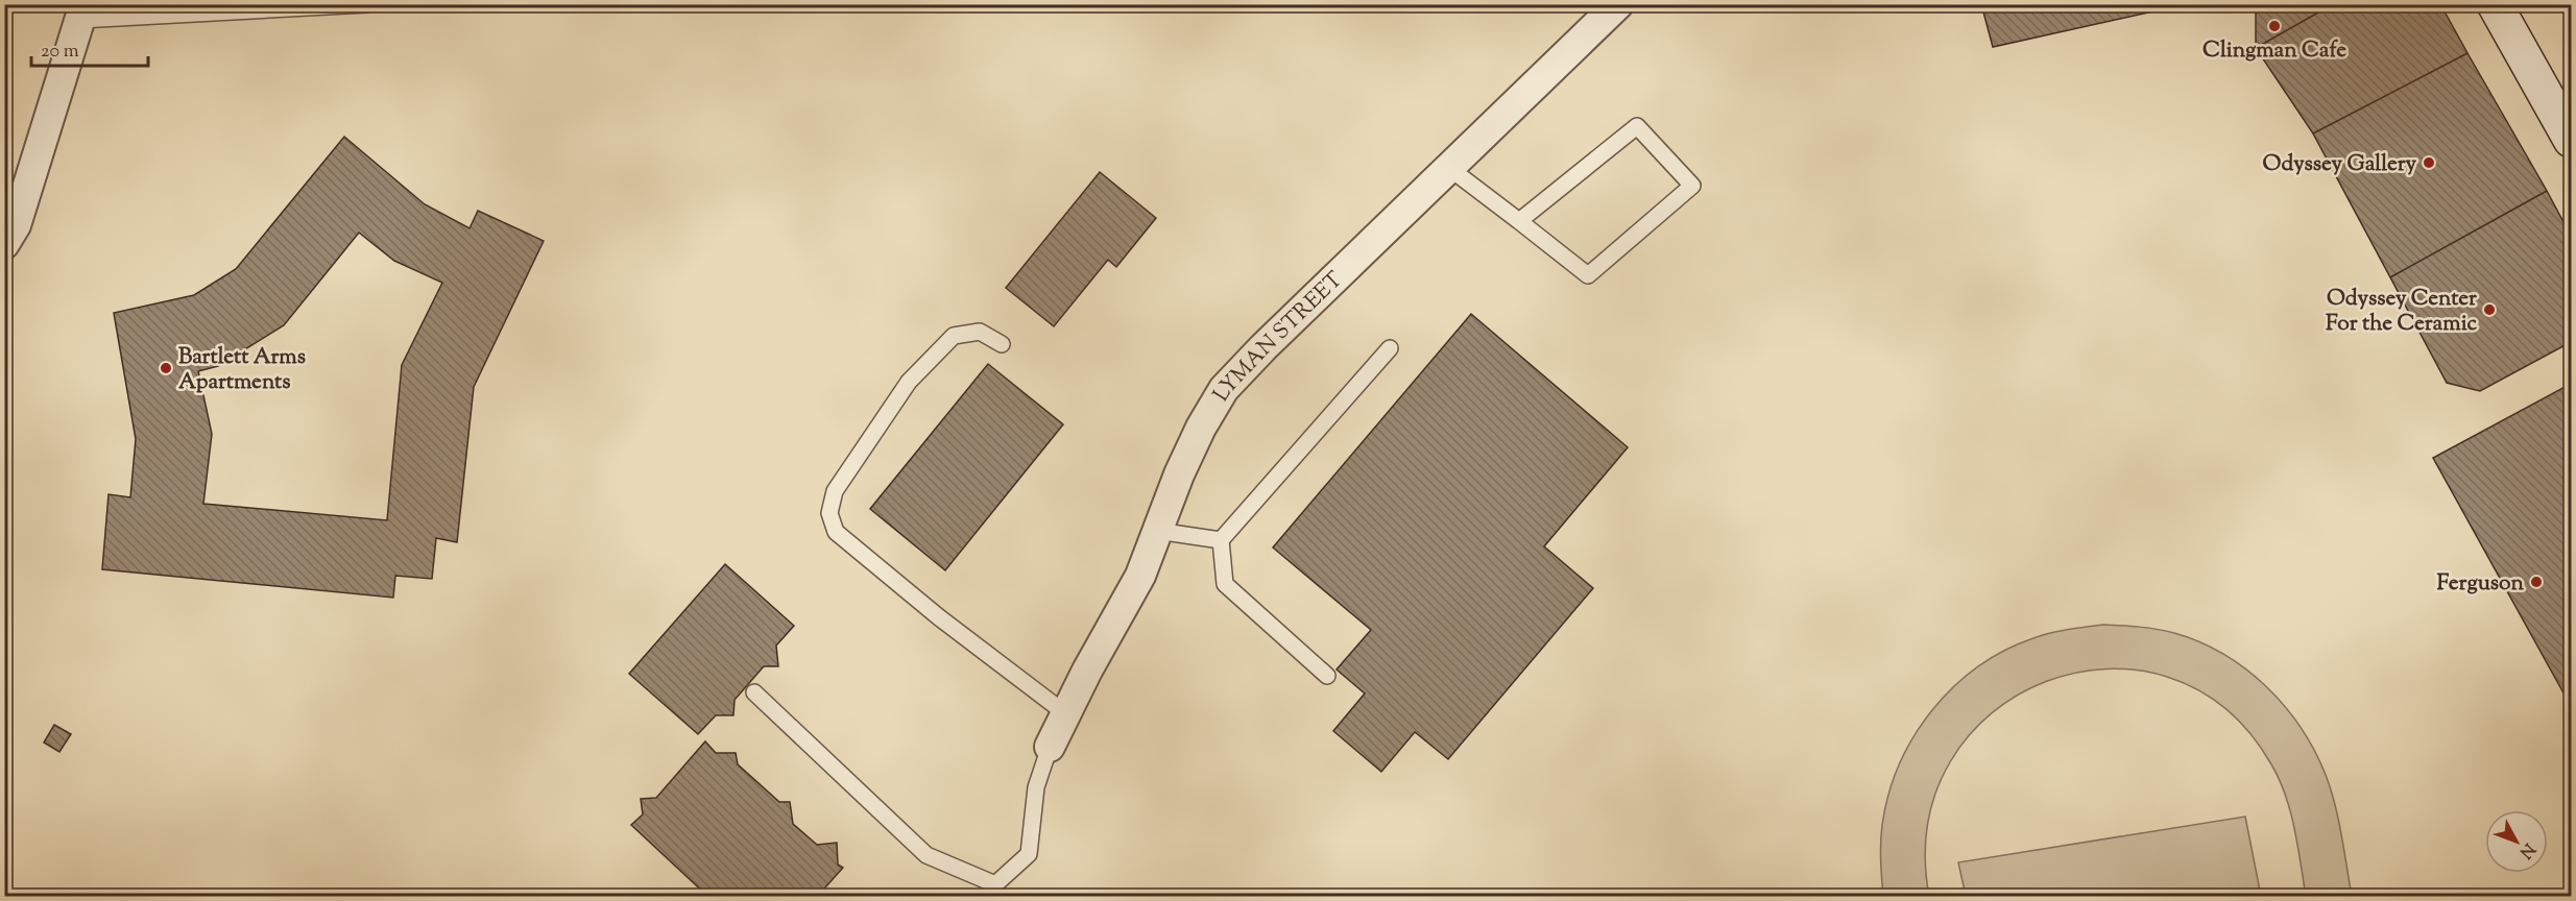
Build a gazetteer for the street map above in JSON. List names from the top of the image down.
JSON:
{
  "streets": {
    "street": ["LYMAN STREET"]
  },
  "places": [
    "Clingman Cafe",
    "Odyssey Gallery",
    "Odyssey Center For the Ceramic",
    "Bartlett Arms Apartments",
    "Ferguson"
  ],
  "scale_bar": "20 m",
  "north": "bottom right"
}
